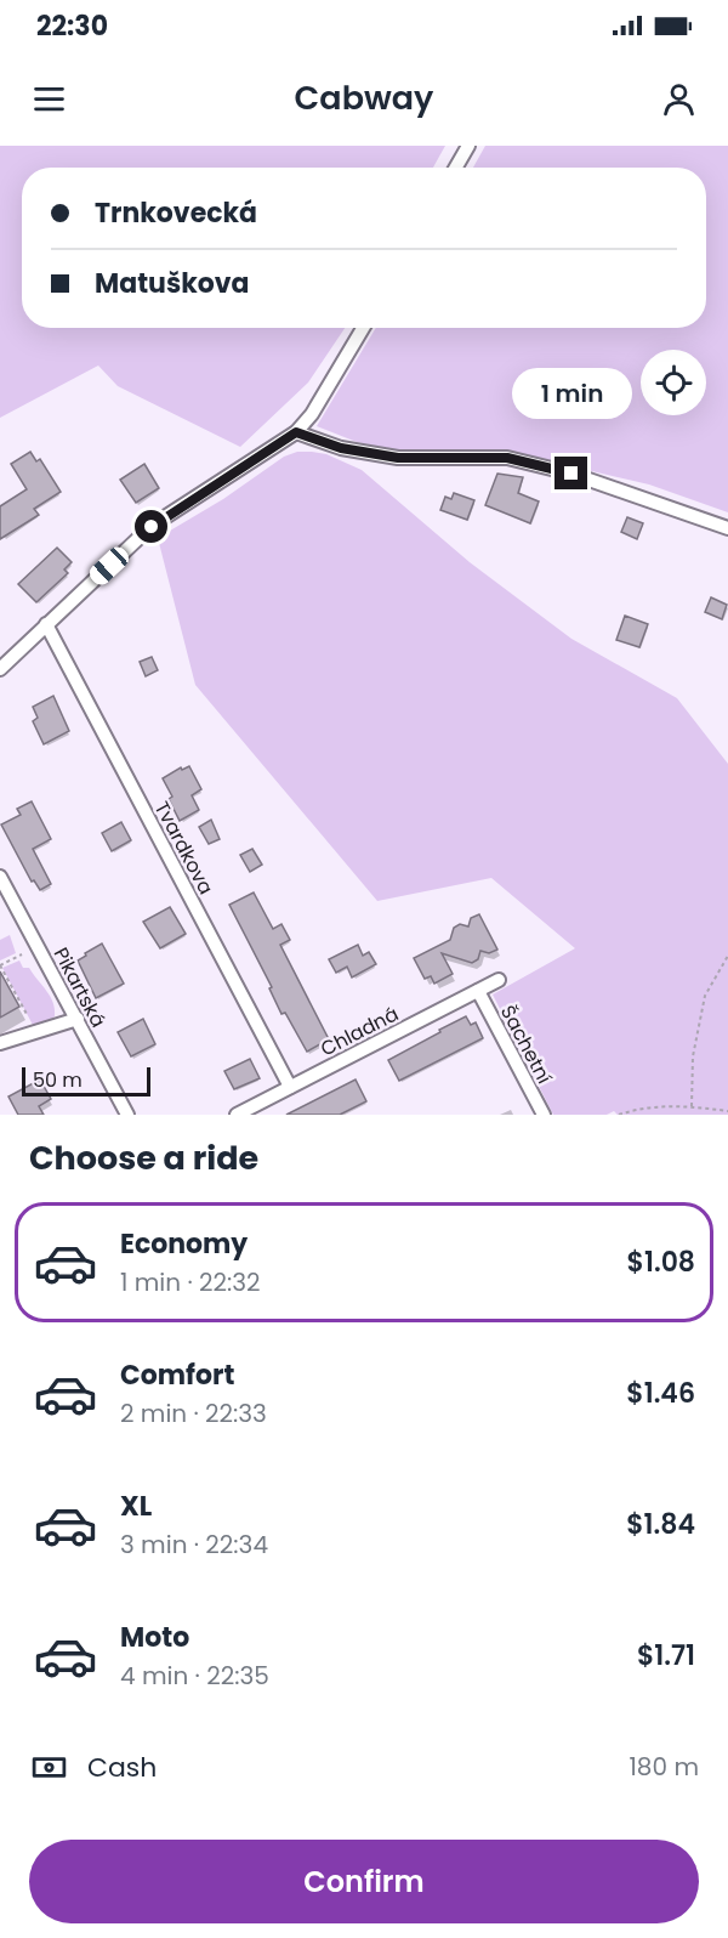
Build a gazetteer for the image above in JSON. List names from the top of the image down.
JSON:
{
  "streets": {
    "street": [
      "Tvardkova",
      "Pikartská",
      "Chladná",
      "Šachetní"
    ]
  },
  "crossings": [
    ["Tvardkova", "Chladná"],
    ["Chladná", "Šachetní"]
  ],
  "scale_bar": "50 m",
  "page": {
    "status": "22:30",
    "header": "Cabway",
    "banner": ["Trnkovecká", "Matuškova"],
    "bubble": "1 min",
    "scale": "50 m",
    "heading": "Choose a ride",
    "list": [
      {
        "name": "Economy",
        "note": "1 min · 22:32",
        "value": "$1.08"
      },
      {
        "name": "Comfort",
        "note": "2 min · 22:33",
        "value": "$1.46"
      },
      {
        "name": "XL",
        "note": "3 min · 22:34",
        "value": "$1.84"
      },
      {
        "name": "Moto",
        "note": "4 min · 22:35",
        "value": "$1.71"
      }
    ],
    "pay": ["Cash", "180 m"],
    "buttons": "Confirm"
  }
}
